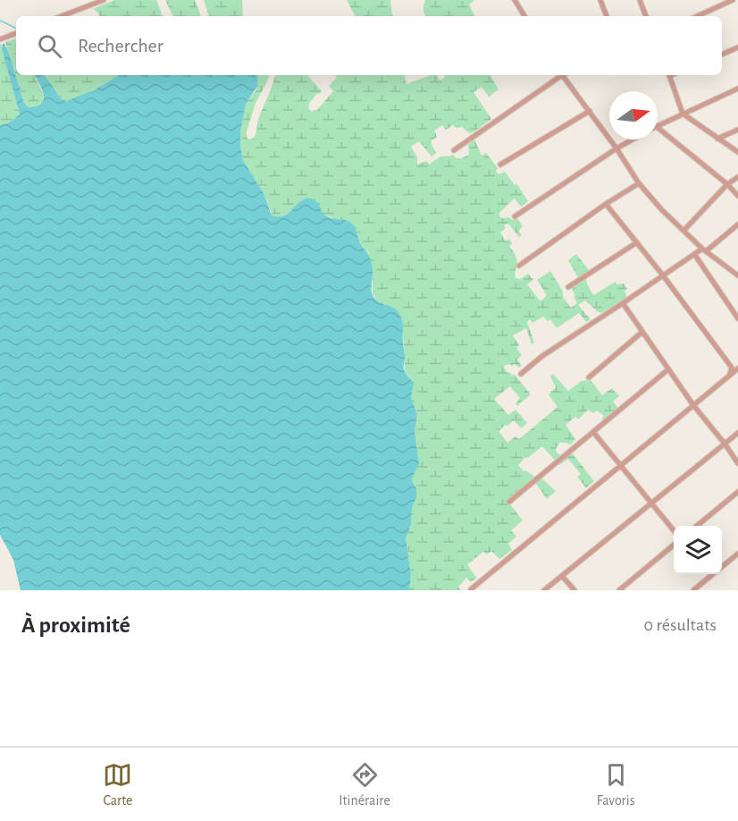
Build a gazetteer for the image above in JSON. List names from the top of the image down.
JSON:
{
  "north": "right",
  "page": {
    "search": "Rechercher",
    "heading": ["À proximité", "0 résultats"],
    "nav": ["Carte", "Itinéraire", "Favoris"]
  }
}
